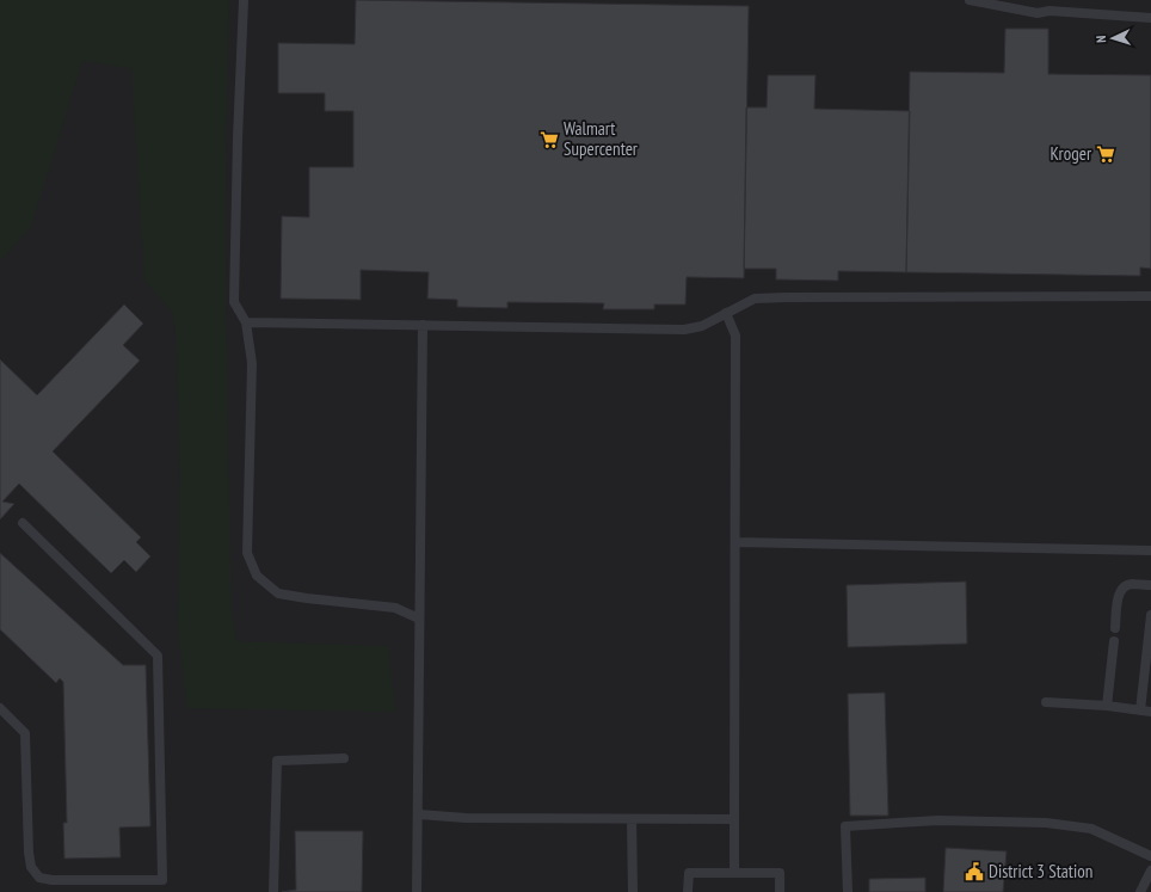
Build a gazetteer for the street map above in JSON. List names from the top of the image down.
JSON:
{
  "places": {
    "supermarket": ["Walmart Supercenter", "Kroger"],
    "public building": ["District 3 Station"]
  },
  "north": "left"
}
